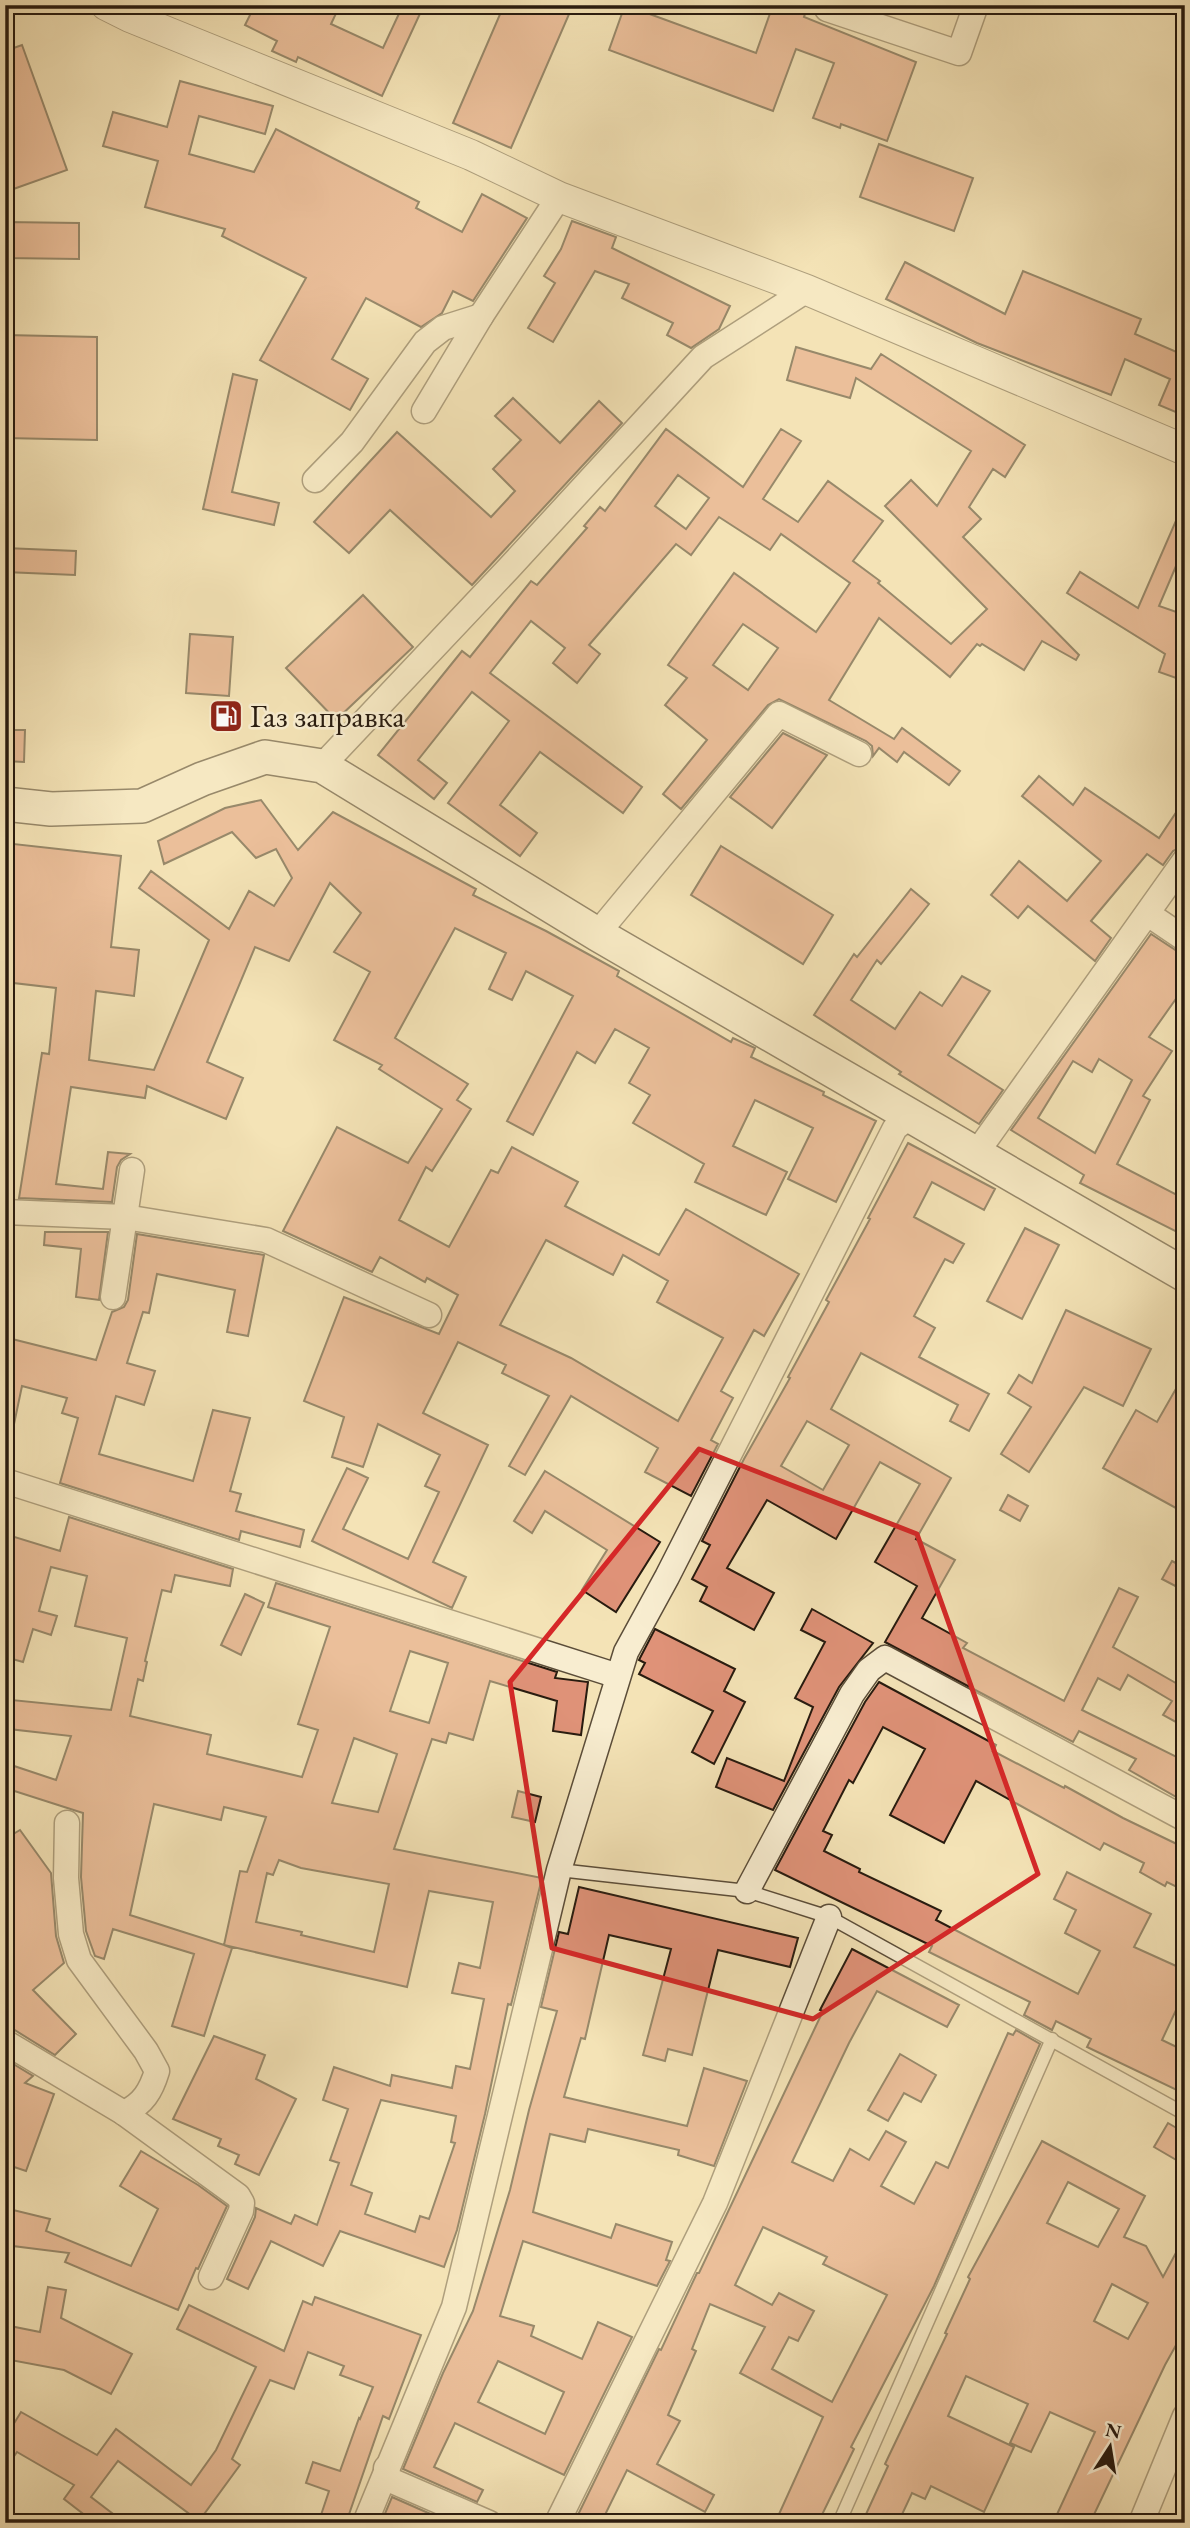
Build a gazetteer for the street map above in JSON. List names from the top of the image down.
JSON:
{
  "places": {
    "fuel station": ["Газ заправка"]
  },
  "north": "top"
}
